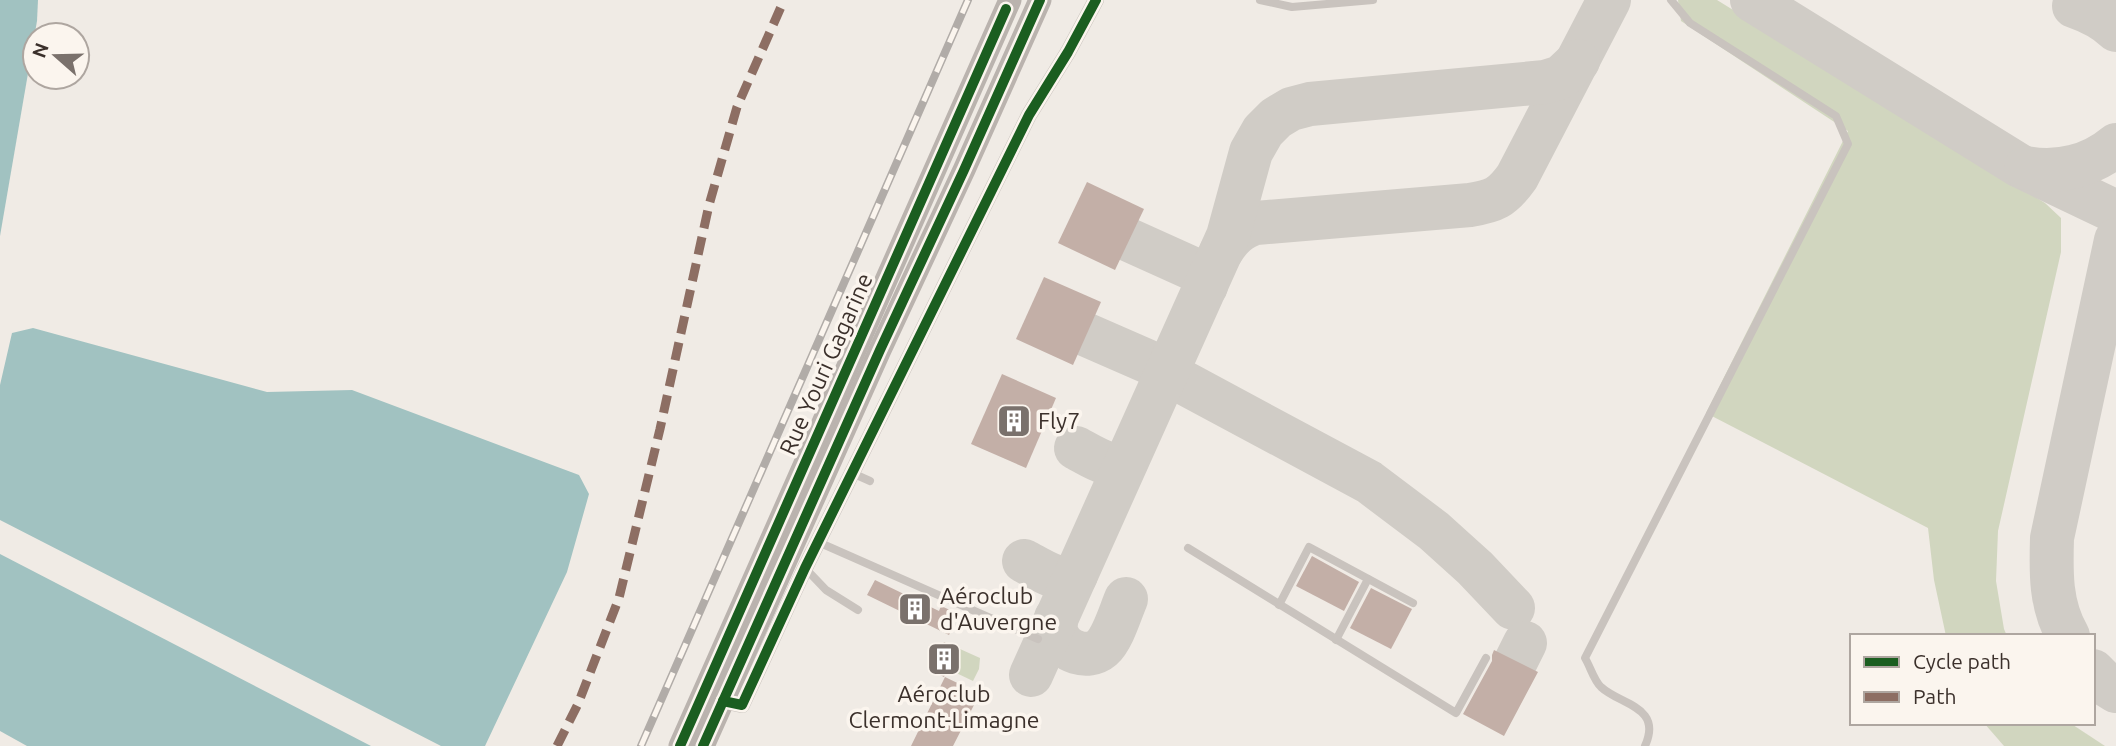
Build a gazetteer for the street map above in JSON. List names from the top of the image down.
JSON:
{
  "streets": {
    "main road": ["Rue Youri Gagarine"]
  },
  "places": {
    "building": ["Fly7", "Aéroclub d'Auvergne", "Aéroclub Clermont-Limagne"]
  },
  "legend": ["Cycle path", "Path"],
  "north": "left"
}
